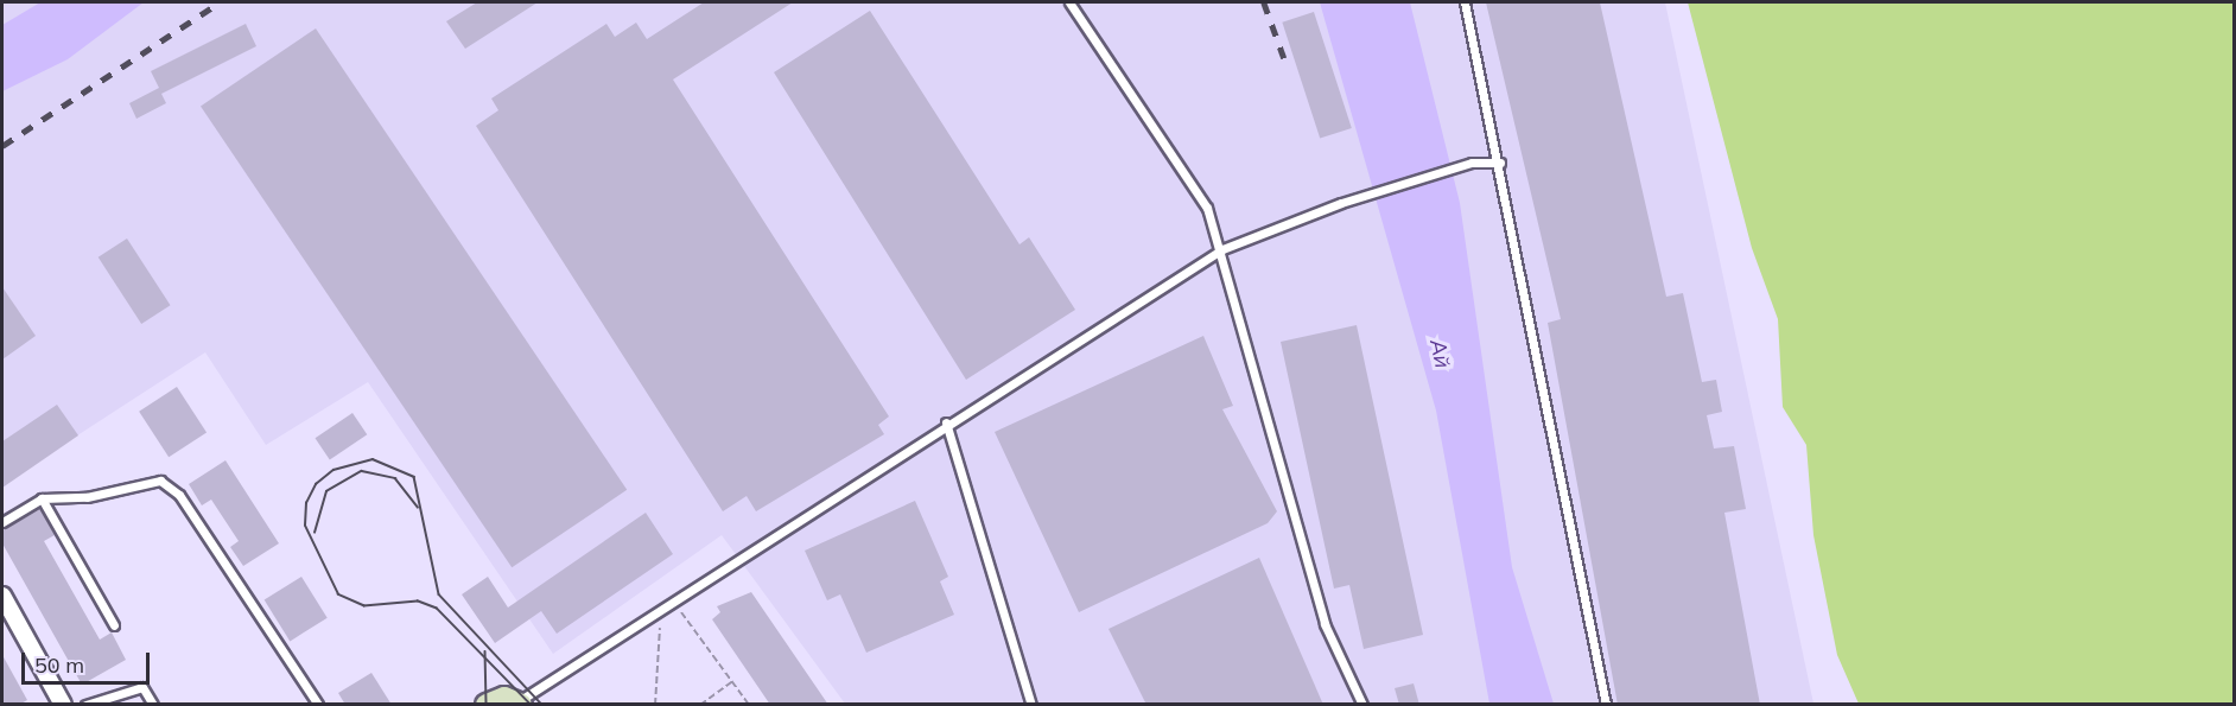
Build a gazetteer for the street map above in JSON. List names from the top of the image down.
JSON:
{
  "water": ["Ай"],
  "scale_bar": "50 m"
}
